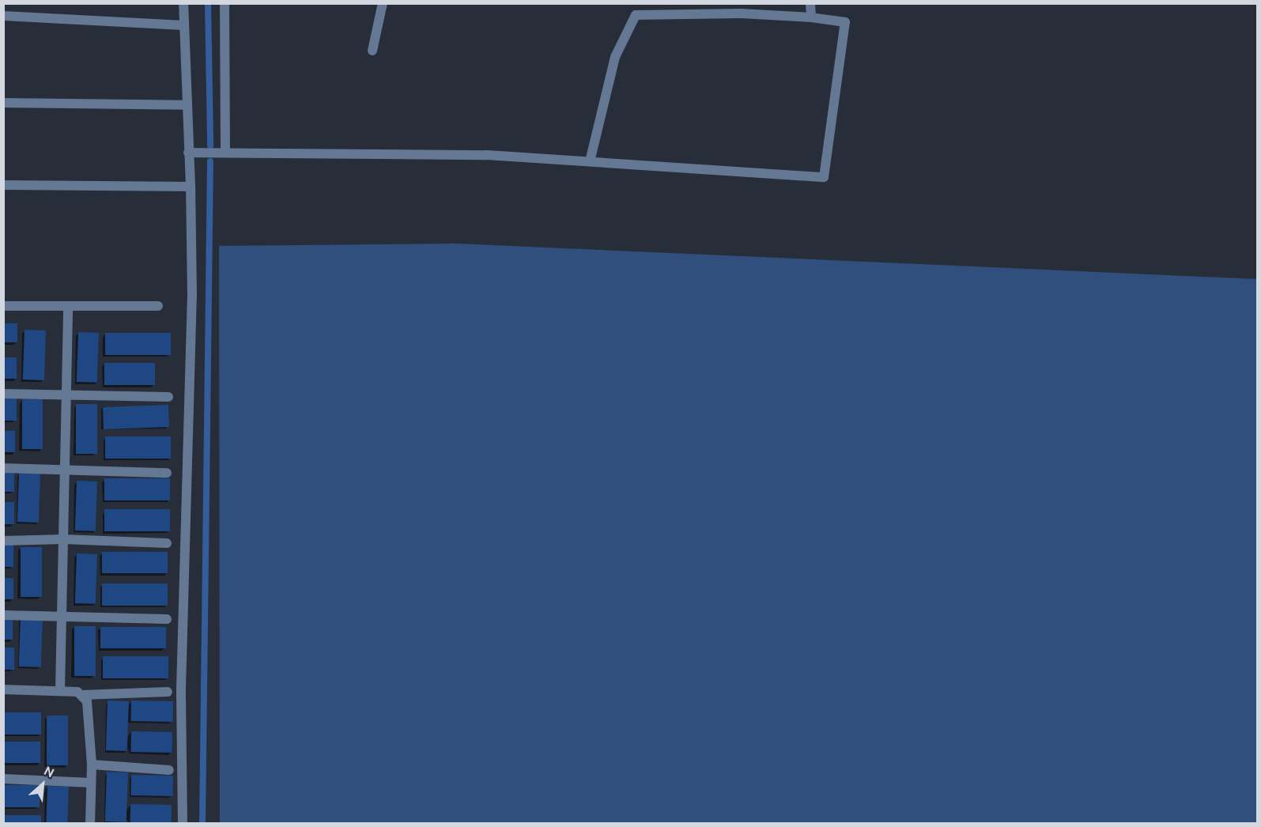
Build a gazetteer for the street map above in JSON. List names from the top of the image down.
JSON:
{
  "north": "top right"
}
